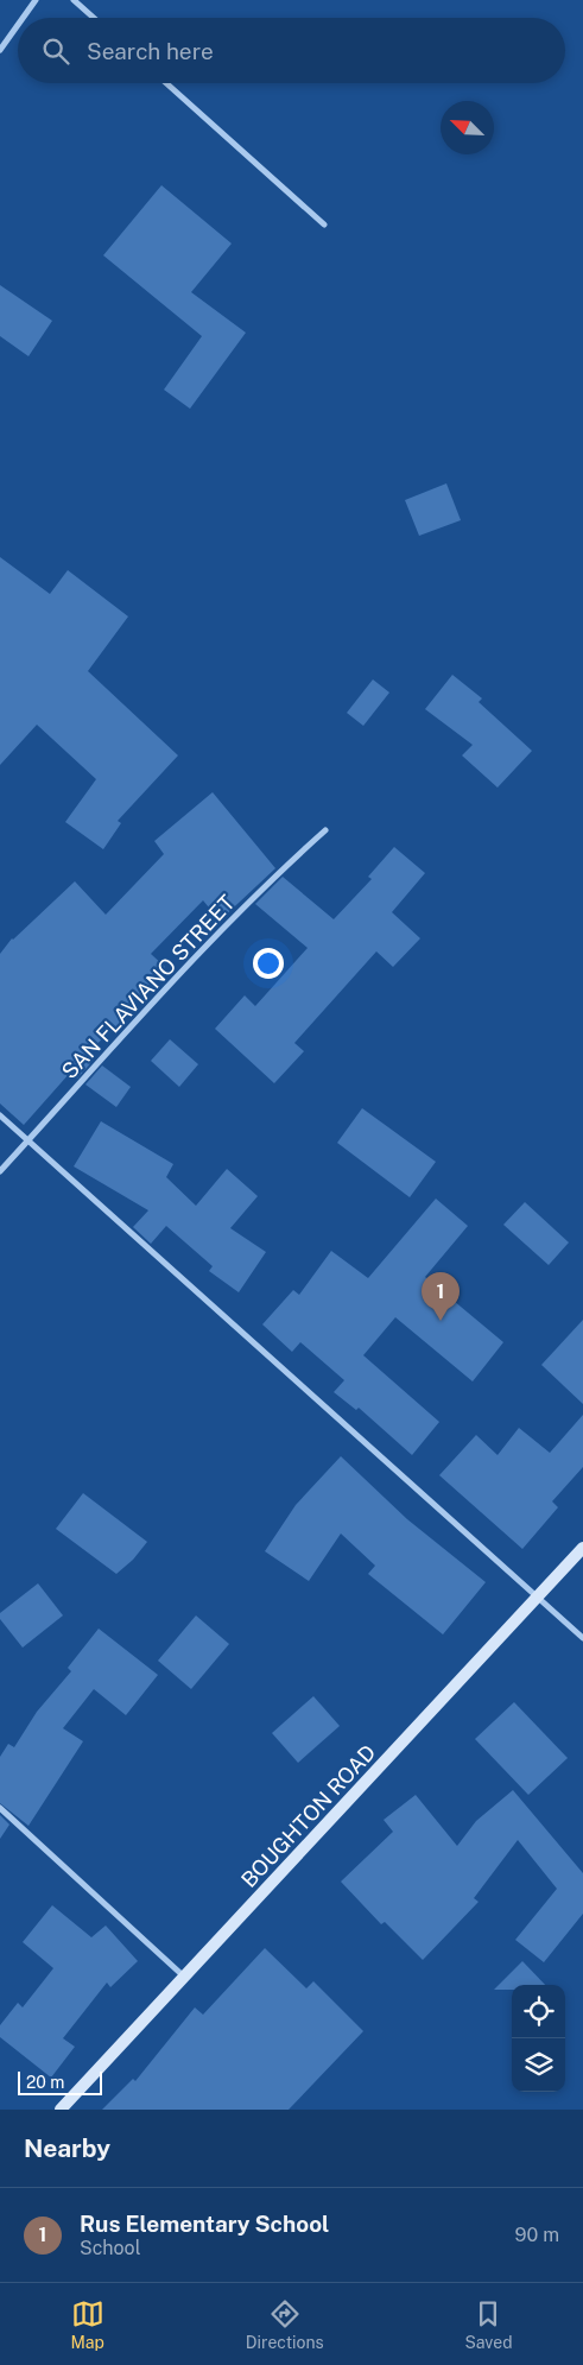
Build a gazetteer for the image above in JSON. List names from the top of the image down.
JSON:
{
  "streets": {
    "main road": ["BOUGHTON ROAD"],
    "street": ["SAN FLAVIANO STREET"]
  },
  "scale_bar": "20 m",
  "north": "top left",
  "page": {
    "search": "Search here",
    "pins": "1",
    "scale": "20 m",
    "heading": "Nearby",
    "list": [
      {
        "mark": "1",
        "name": "Rus Elementary School",
        "note": "School",
        "value": "90 m"
      }
    ],
    "nav": ["Map", "Directions", "Saved"]
  }
}
